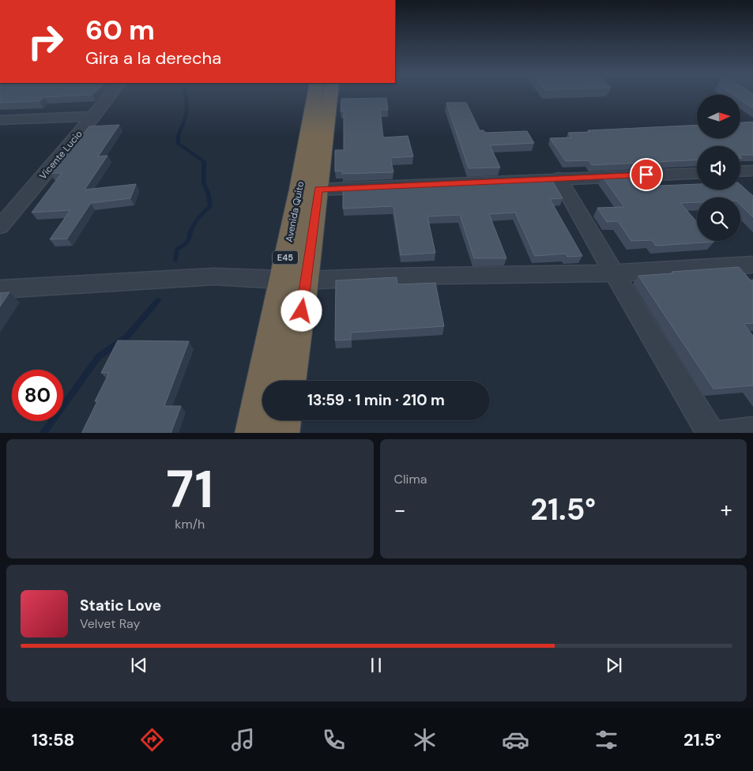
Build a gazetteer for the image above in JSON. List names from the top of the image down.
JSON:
{
  "streets": {
    "highway": ["Avenida Quito", "E45"],
    "street": ["Vicente Lucio"]
  },
  "north": "right",
  "page": {
    "turn": ["60 m", "Gira a la derecha"],
    "limit": "80",
    "trip": "13:59 · 1 min · 210 m",
    "tile": [
      ["71", "km/h"],
      "Clima"
    ],
    "heat": ["−", "21.5°", "+"],
    "song": ["Static Love", "Velvet Ray"],
    "tabs": ["13:58", "21.5°"]
  }
}
